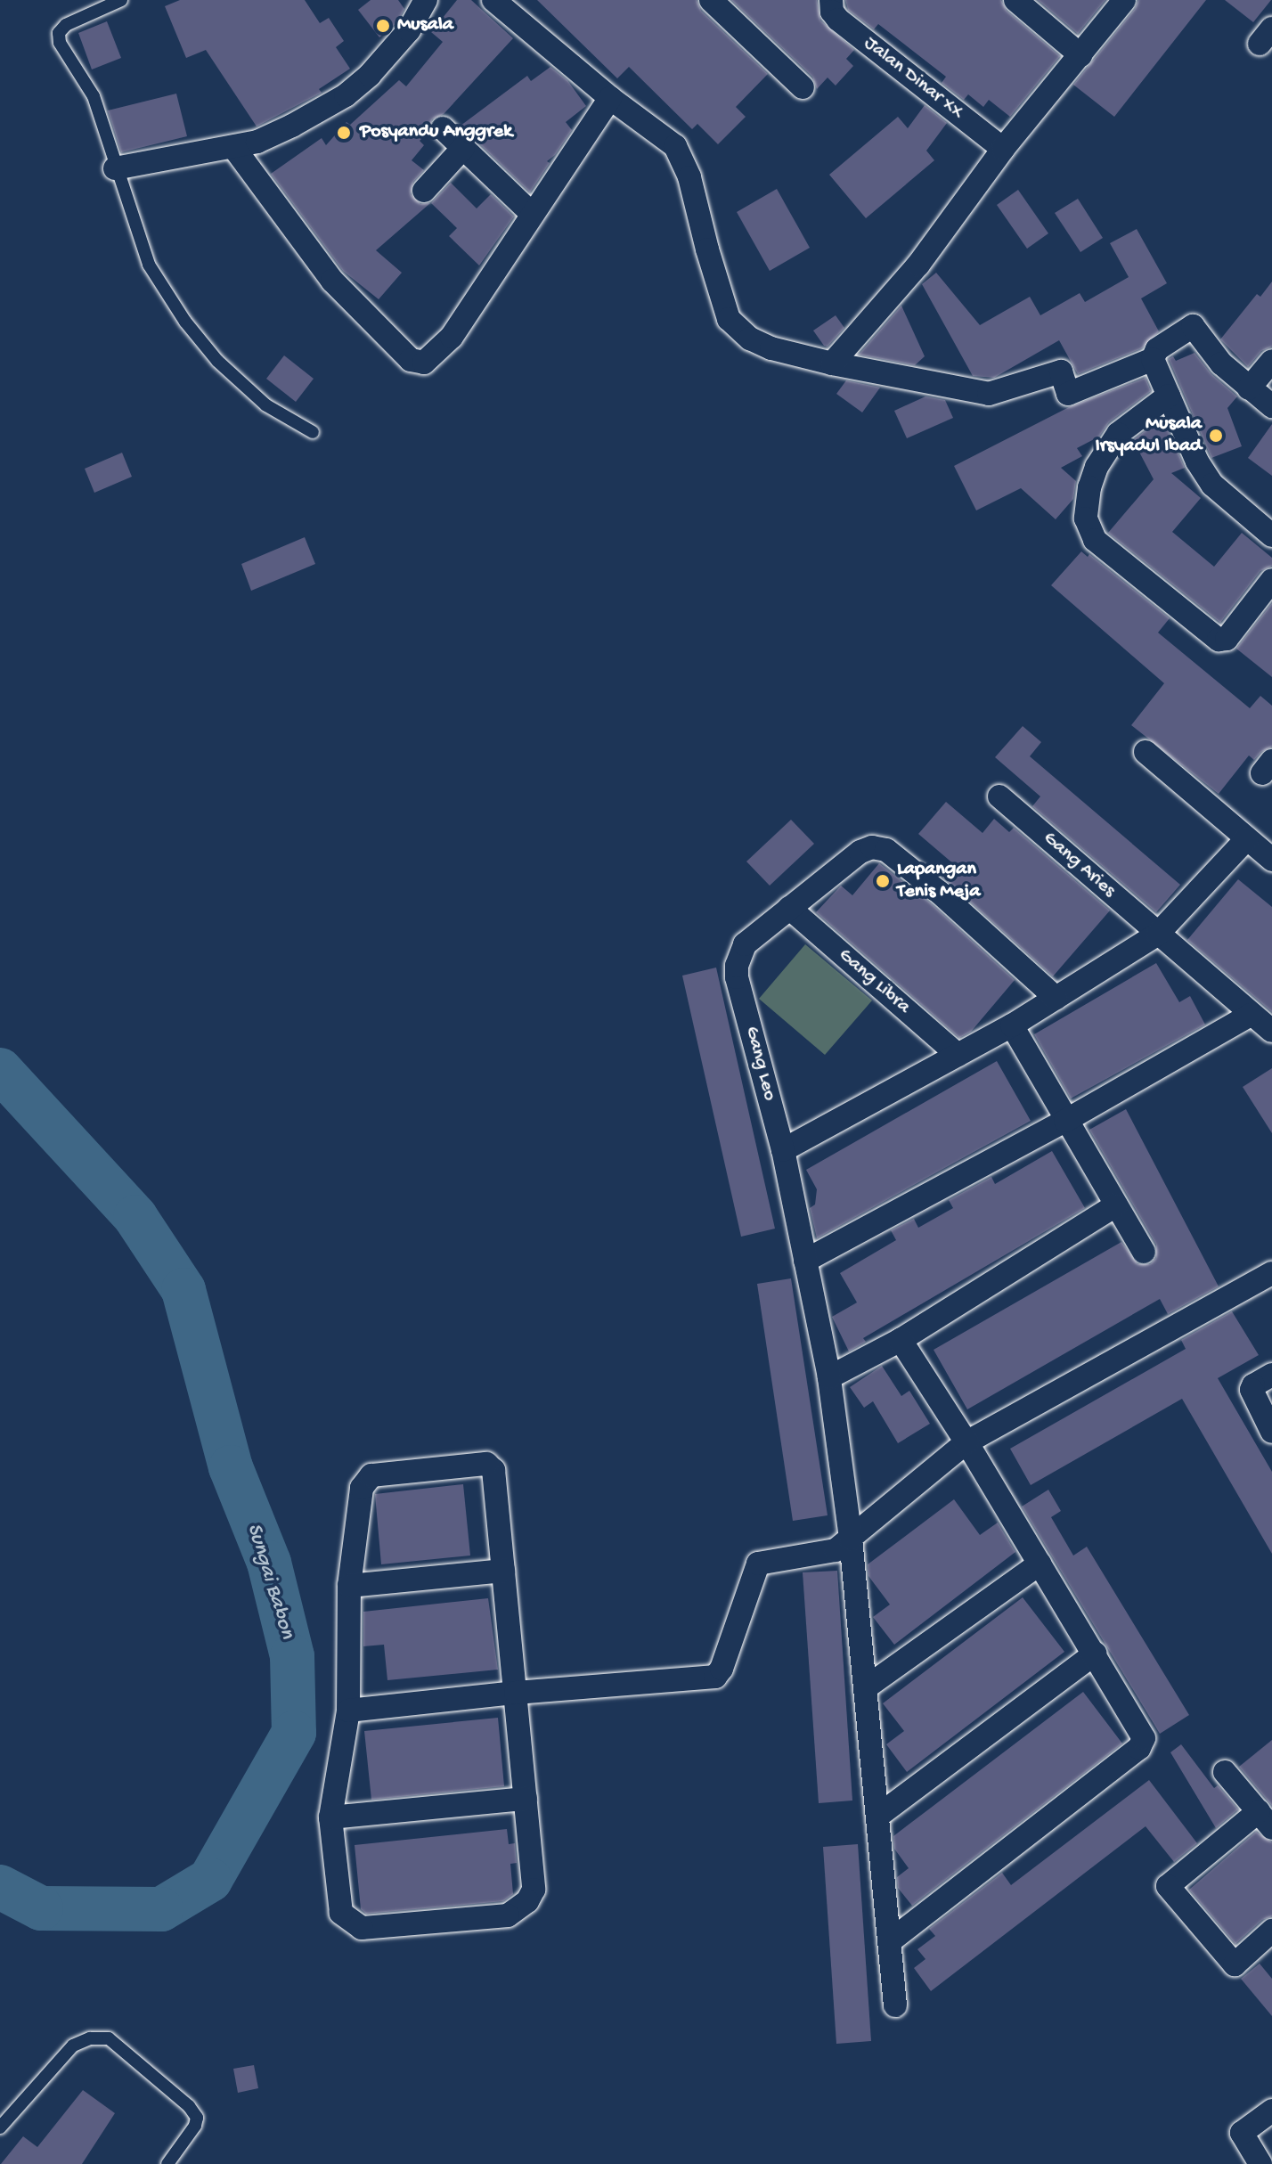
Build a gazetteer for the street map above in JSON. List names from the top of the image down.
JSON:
{
  "streets": {
    "street": [
      "Jalan Dinar XX",
      "Gang Aries",
      "Gang Libra",
      "Gang Leo"
    ]
  },
  "crossings": [
    ["Gang Libra", "Gang Leo"]
  ],
  "water": ["Sungai Babon"],
  "places": [
    "Musala",
    "Posyandu Anggrek",
    "Musala Irsyadul Ibad",
    "Lapangan Tenis Meja"
  ]
}
